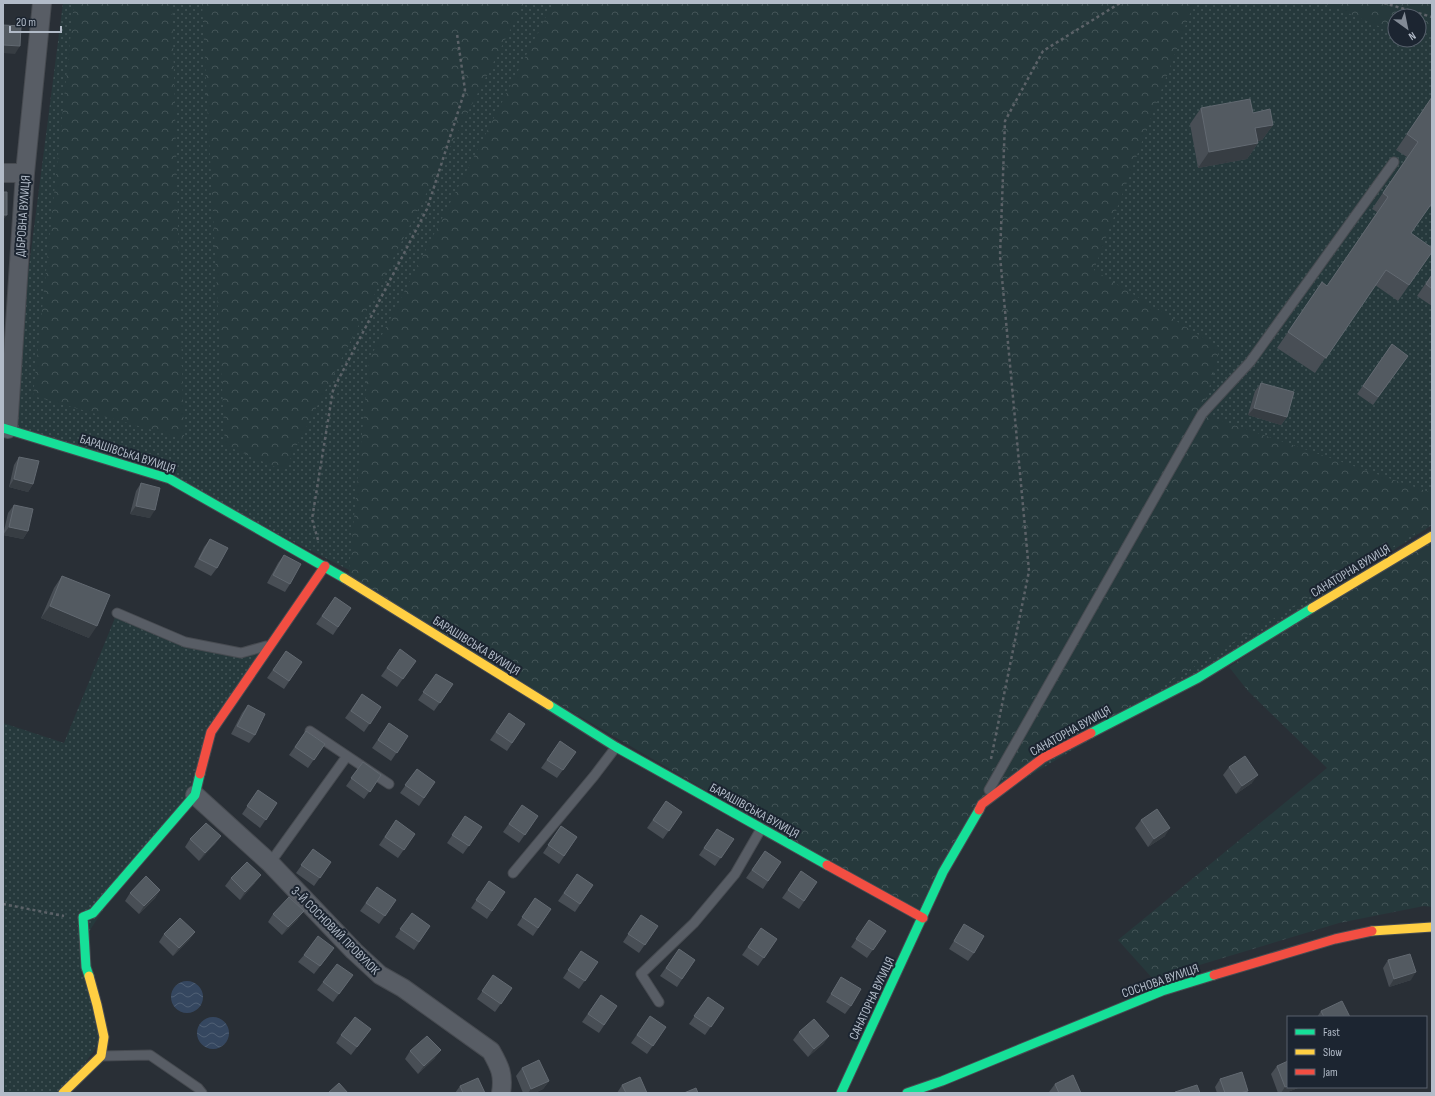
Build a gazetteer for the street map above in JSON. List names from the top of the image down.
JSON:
{
  "streets": {
    "street": [
      "ДІБРОВНА ВУЛИЦЯ",
      "БАРАШІВСЬКА ВУЛИЦЯ",
      "САНАТОРНА ВУЛИЦЯ",
      "3-Й СОСНОВИЙ ПРОВУЛОК",
      "СОСНОВА ВУЛИЦЯ"
    ]
  },
  "crossings": [
    ["ДІБРОВНА ВУЛИЦЯ", "БАРАШІВСЬКА ВУЛИЦЯ"],
    ["БАРАШІВСЬКА ВУЛИЦЯ", "САНАТОРНА ВУЛИЦЯ"]
  ],
  "legend": ["Fast", "Slow", "Jam"],
  "scale_bar": "20 m",
  "north": "bottom right"
}
